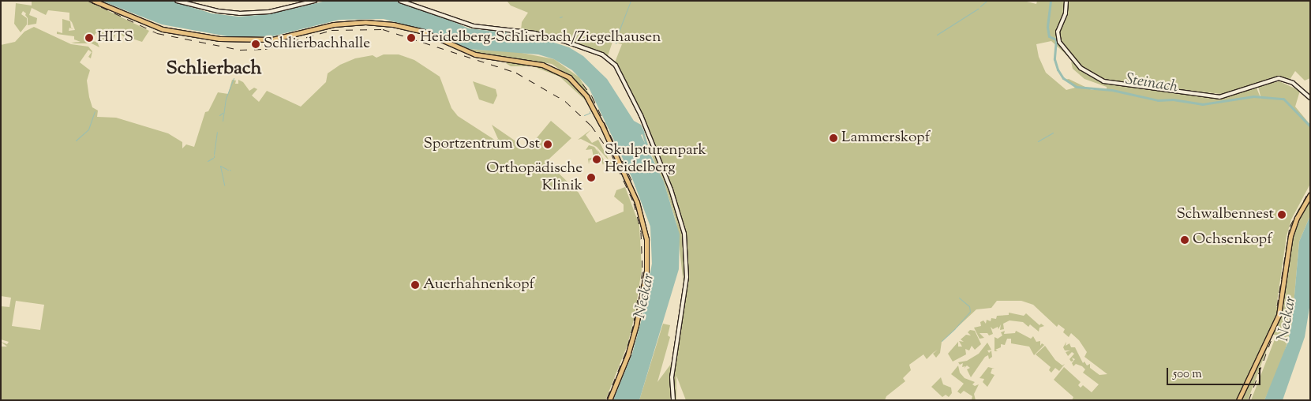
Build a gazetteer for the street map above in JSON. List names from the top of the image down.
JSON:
{
  "districts": ["Schlierbach"],
  "water": ["Steinach", "Neckar"],
  "places": [
    "HITS",
    "Heidelberg-Schlierbach/Ziegelhausen",
    "Schlierbachhalle",
    "Lammerskopf",
    "Sportzentrum Ost",
    "Skulpturenpark Heidelberg",
    "Orthopädische Klinik",
    "Schwalbennest",
    "Ochsenkopf",
    "Auerhahnenkopf"
  ],
  "scale_bar": "500 m"
}
